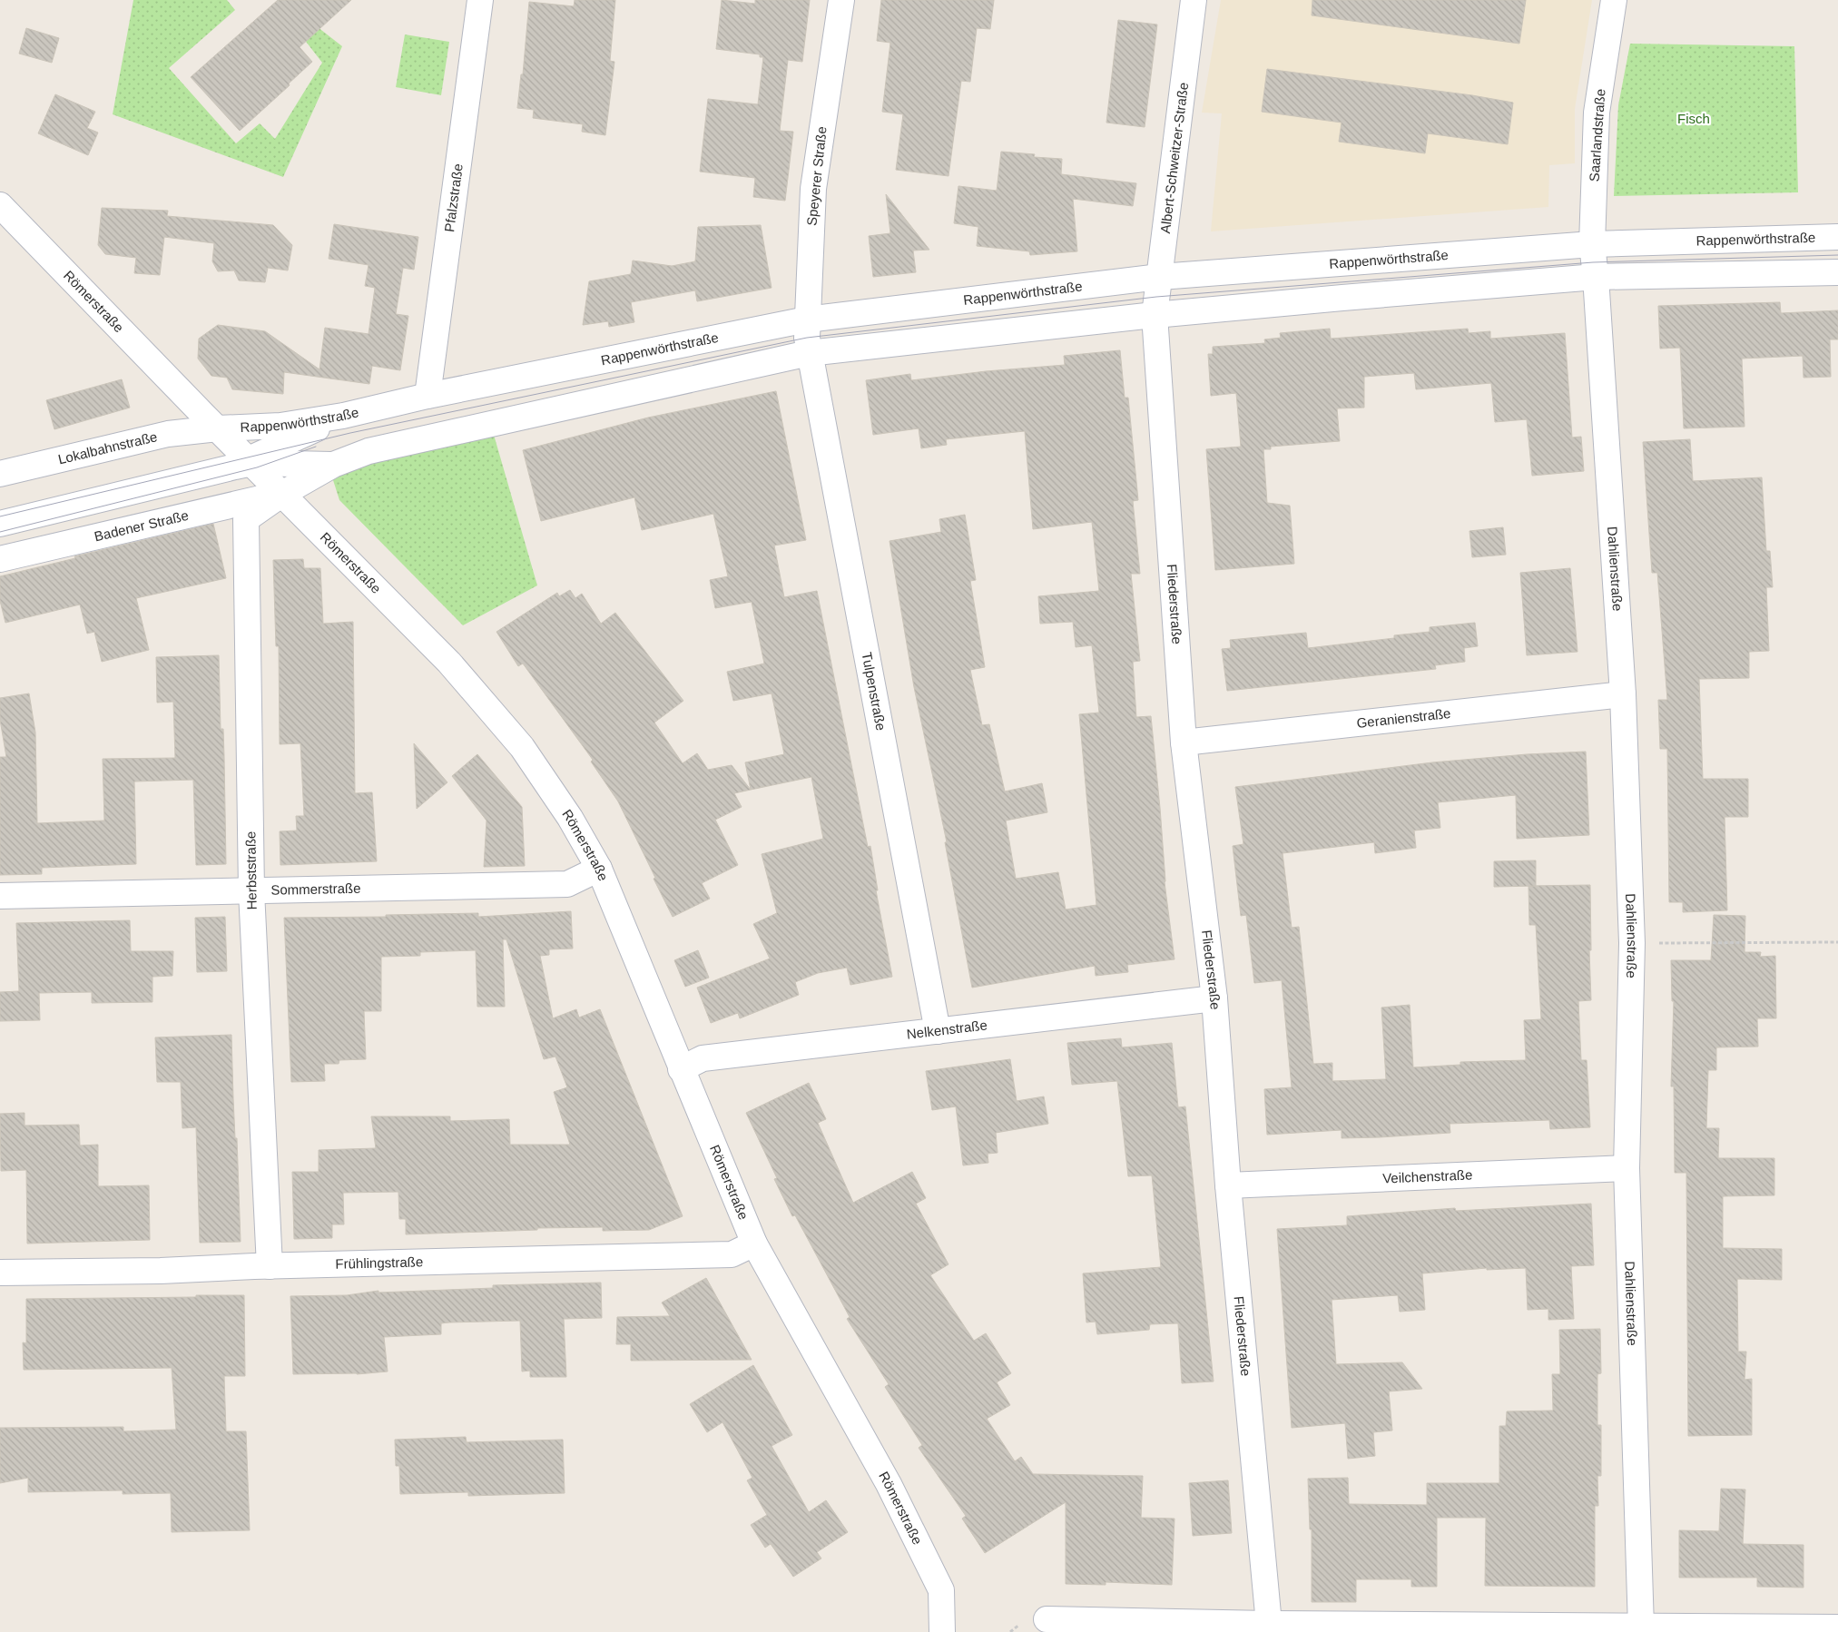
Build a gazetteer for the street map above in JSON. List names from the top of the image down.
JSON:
{
  "streets": {
    "street": [
      "Saarlandstraße",
      "Albert-Schweitzer-Straße",
      "Speyerer Straße",
      "Pfalzstraße",
      "Rappenwörthstraße",
      "Römerstraße",
      "Lokalbahnstraße",
      "Badener Straße",
      "Dahlienstraße",
      "Fliederstraße",
      "Tulpenstraße",
      "Geranienstraße",
      "Herbststraße",
      "Sommerstraße",
      "Nelkenstraße",
      "Veilchenstraße",
      "Frühlingstraße"
    ]
  },
  "crossings": [
    ["Saarlandstraße", "Rappenwörthstraße"],
    ["Saarlandstraße", "Dahlienstraße"],
    ["Albert-Schweitzer-Straße", "Rappenwörthstraße"],
    ["Albert-Schweitzer-Straße", "Fliederstraße"],
    ["Speyerer Straße", "Rappenwörthstraße"],
    ["Speyerer Straße", "Tulpenstraße"],
    ["Pfalzstraße", "Rappenwörthstraße"],
    ["Rappenwörthstraße", "Römerstraße"],
    ["Rappenwörthstraße", "Lokalbahnstraße"],
    ["Rappenwörthstraße", "Dahlienstraße"],
    ["Römerstraße", "Lokalbahnstraße"],
    ["Römerstraße", "Badener Straße"],
    ["Römerstraße", "Herbststraße"],
    ["Römerstraße", "Sommerstraße"],
    ["Römerstraße", "Nelkenstraße"],
    ["Römerstraße", "Frühlingstraße"],
    ["Badener Straße", "Herbststraße"],
    ["Dahlienstraße", "Geranienstraße"],
    ["Dahlienstraße", "Veilchenstraße"],
    ["Fliederstraße", "Geranienstraße"],
    ["Fliederstraße", "Nelkenstraße"],
    ["Fliederstraße", "Veilchenstraße"],
    ["Tulpenstraße", "Nelkenstraße"],
    ["Herbststraße", "Sommerstraße"],
    ["Herbststraße", "Frühlingstraße"]
  ],
  "parks": ["Fisch"]
}
